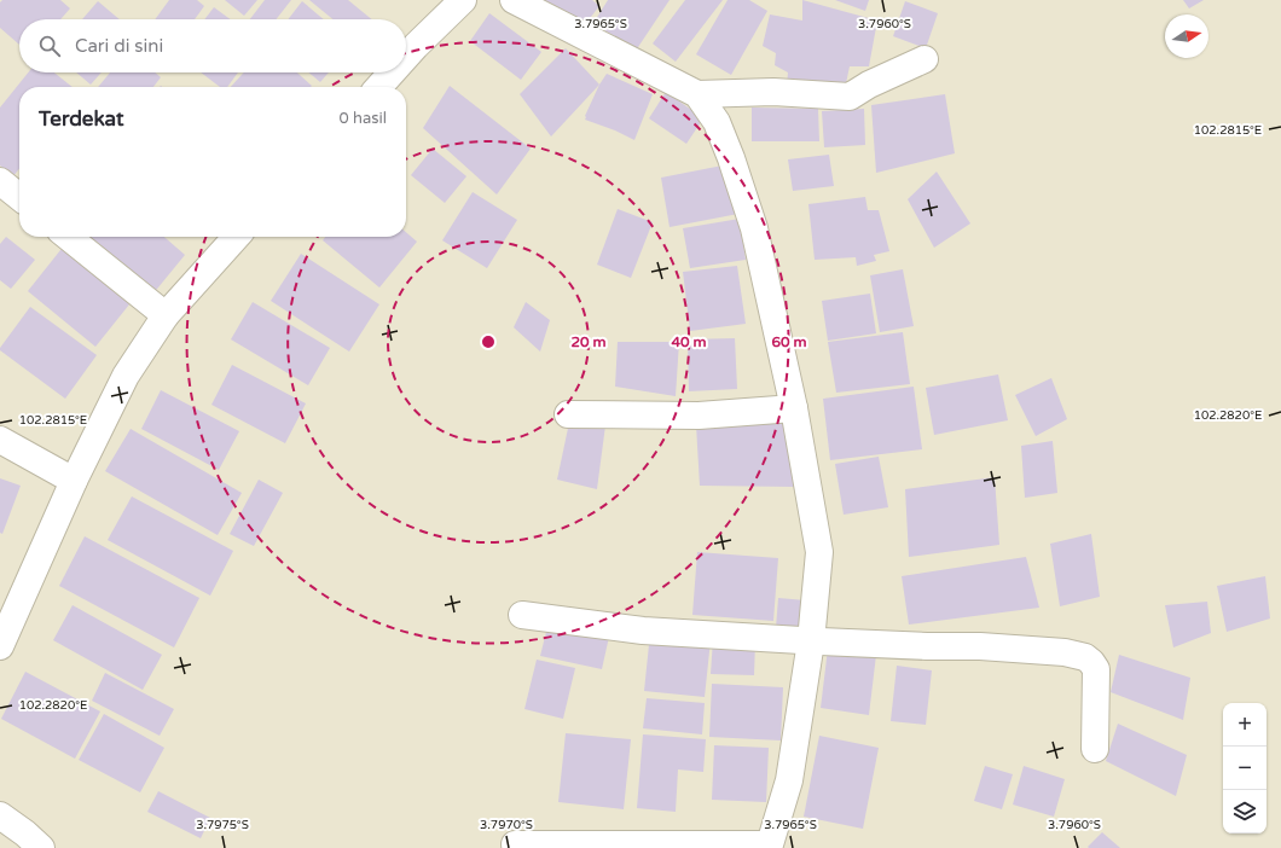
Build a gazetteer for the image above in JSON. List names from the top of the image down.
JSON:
{
  "north": "right",
  "page": {
    "search": "Cari di sini",
    "heading": ["Terdekat", "0 hasil"],
    "map_buttons": ["+", "−"]
  },
  "coordinates": [
    "3.7965°S",
    "3.7960°S",
    "102.2815°E",
    "102.2820°E",
    "3.7975°S",
    "3.7970°S"
  ],
  "rings": ["20 m", "40 m", "60 m"]
}
